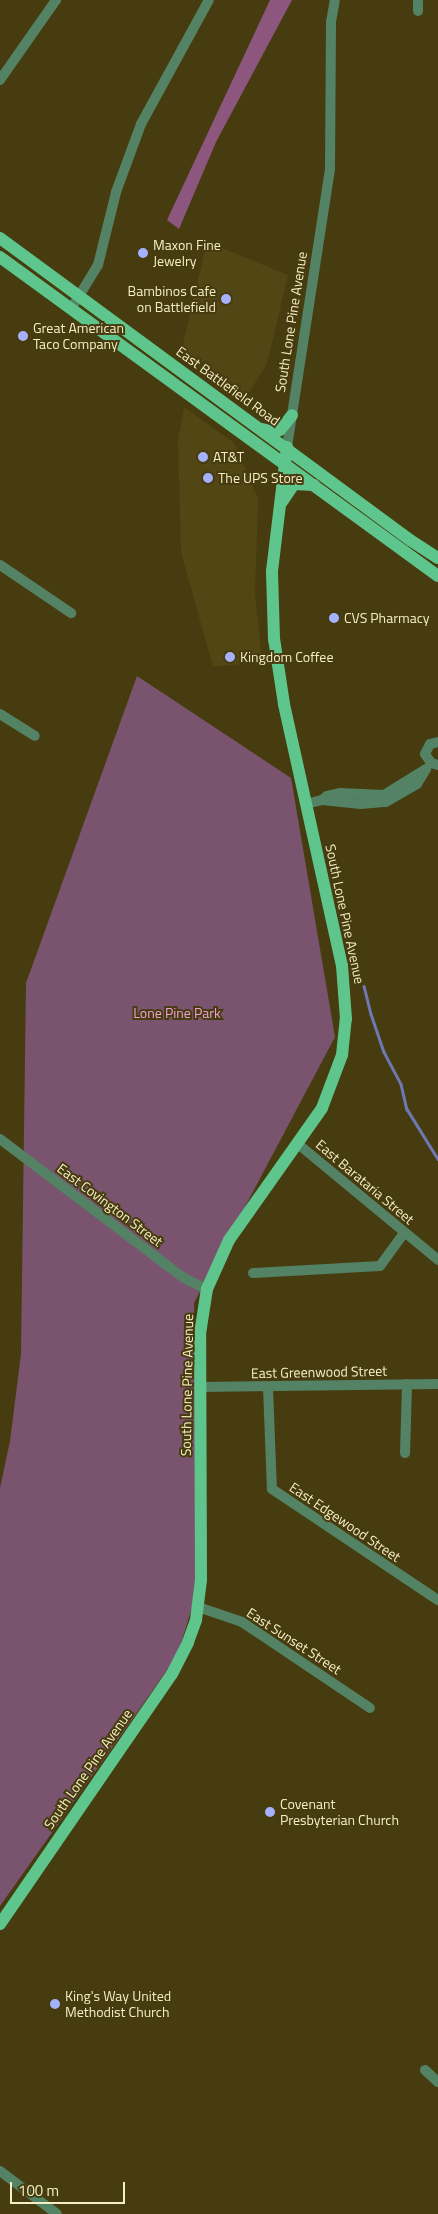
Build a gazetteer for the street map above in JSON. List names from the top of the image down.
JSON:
{
  "streets": {
    "main road": ["South Lone Pine Avenue", "East Battlefield Road"],
    "street": [
      "East Barataria Street",
      "East Covington Street",
      "East Greenwood Street",
      "East Edgewood Street",
      "East Sunset Street"
    ]
  },
  "crossings": [
    ["South Lone Pine Avenue", "East Battlefield Road"],
    ["South Lone Pine Avenue", "East Barataria Street"],
    ["South Lone Pine Avenue", "East Covington Street"],
    ["South Lone Pine Avenue", "East Greenwood Street"],
    ["South Lone Pine Avenue", "East Sunset Street"],
    ["East Greenwood Street", "East Edgewood Street"]
  ],
  "parks": ["Lone Pine Park"],
  "places": [
    "Maxon Fine Jewelry",
    "Bambinos Cafe on Battlefield",
    "Great American Taco Company",
    "AT&T",
    "The UPS Store",
    "CVS Pharmacy",
    "Kingdom Coffee",
    "Covenant Presbyterian Church",
    "King's Way United Methodist Church"
  ],
  "scale_bar": "100 m"
}
